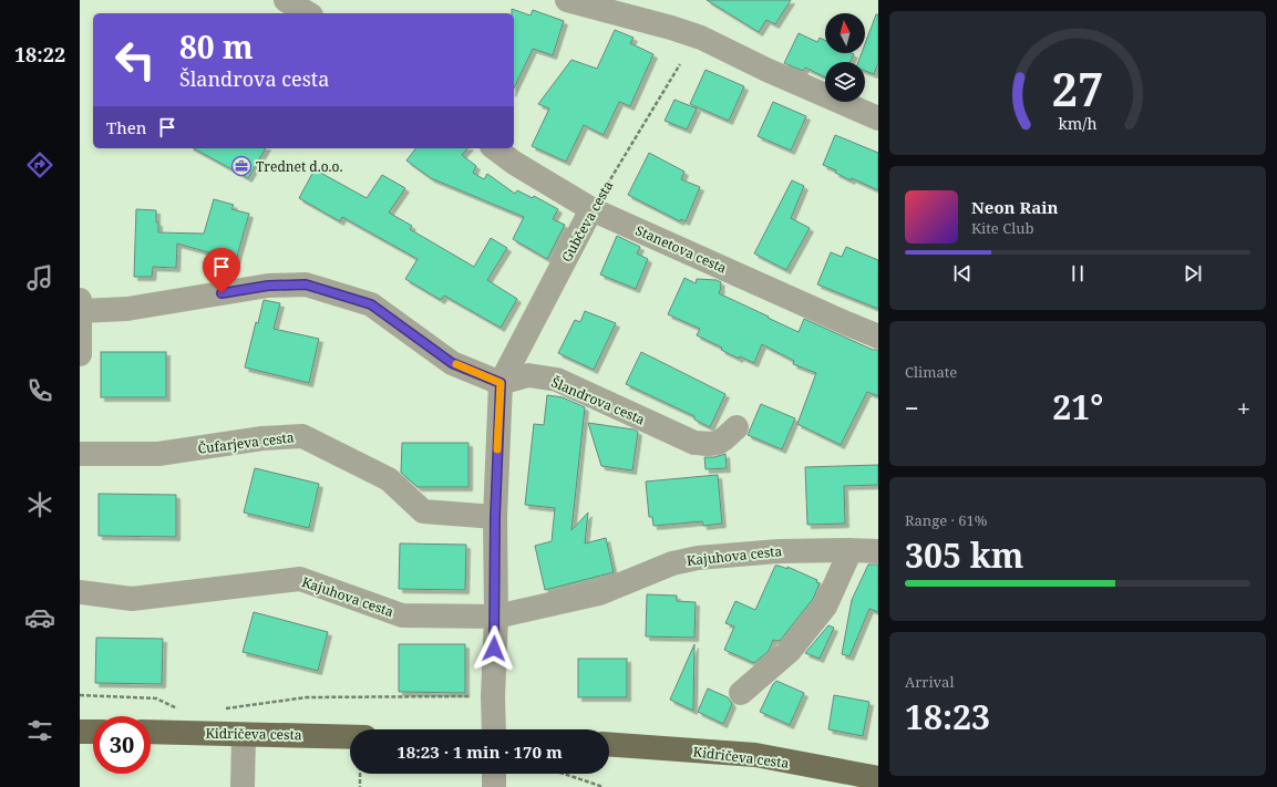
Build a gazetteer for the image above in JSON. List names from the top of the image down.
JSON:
{
  "streets": {
    "main road": ["Kidričeva cesta"],
    "street": [
      "Gubčeva cesta",
      "Stanetova cesta",
      "Šlandrova cesta",
      "Čufarjeva cesta",
      "Kajuhova cesta"
    ]
  },
  "crossings": [
    ["Gubčeva cesta", "Stanetova cesta"],
    ["Gubčeva cesta", "Šlandrova cesta"]
  ],
  "places": {
    "office": ["Trednet d.o.o."]
  },
  "north": "top",
  "page": {
    "tabs": "18:22",
    "turn": ["80 m", "Šlandrova cesta"],
    "then": "Then",
    "song": ["Neon Rain", "Kite Club"],
    "tile": [
      "Climate",
      ["Range · 61%", "305 km"],
      ["Arrival", "18:23"]
    ],
    "heat": ["−", "21°", "+"],
    "limit": "30",
    "trip": "18:23 · 1 min · 170 m",
    "gauge": ["27", "km/h"]
  }
}
